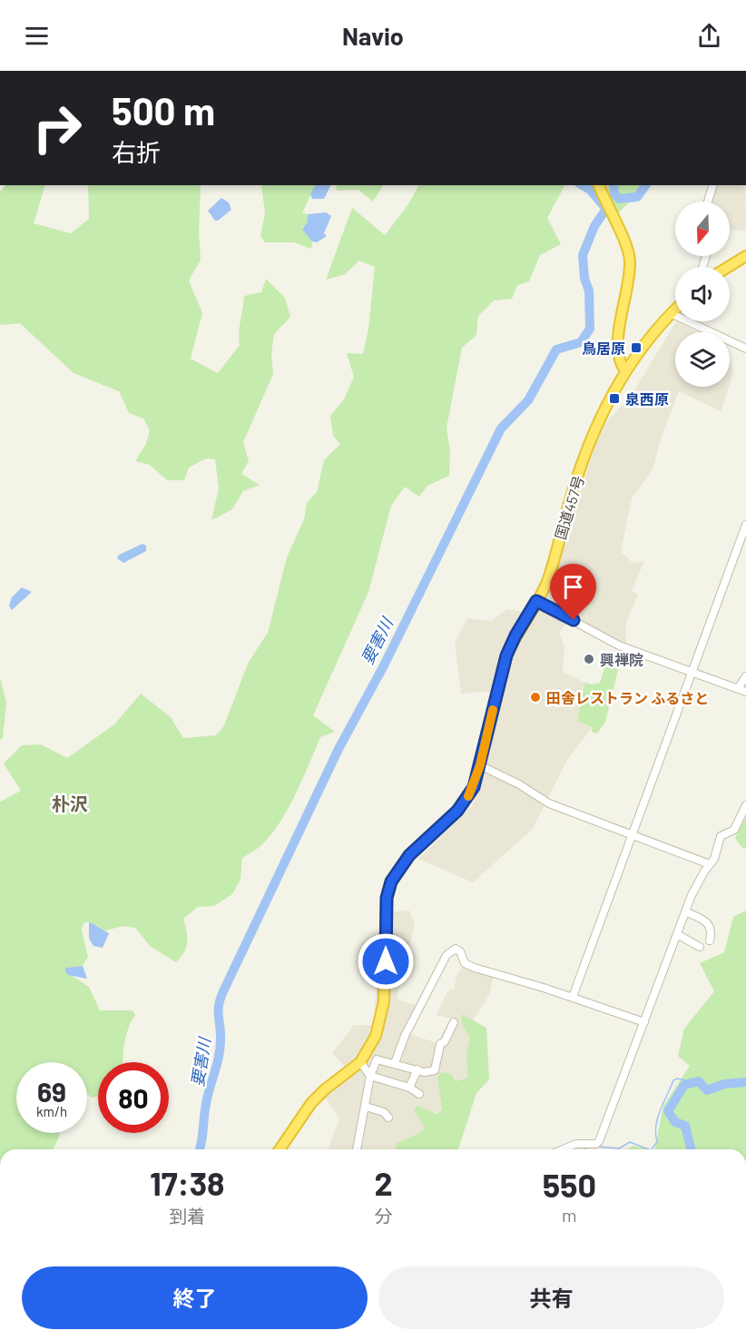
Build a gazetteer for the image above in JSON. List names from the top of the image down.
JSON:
{
  "streets": {
    "highway": ["国道457号"]
  },
  "districts": ["朴沢"],
  "water": ["要害川"],
  "places": {
    "transit": ["鳥居原", "泉西原"],
    "other": ["興禅院", "田舎レストラン ふるさと"]
  },
  "north": "bottom",
  "page": {
    "header": "Navio",
    "turn": ["500 m", "右折"],
    "speed": "69 km/h",
    "limit": "80",
    "eta": [
      "17:38",
      "到着",
      "2",
      "分",
      "550",
      "m"
    ],
    "buttons": ["終了", "共有"]
  }
}
